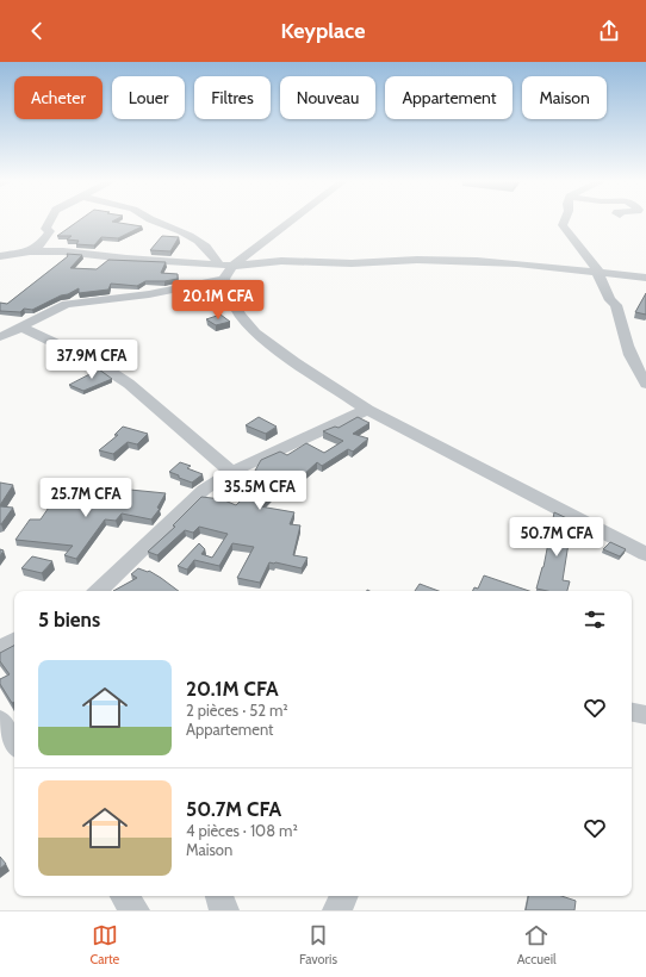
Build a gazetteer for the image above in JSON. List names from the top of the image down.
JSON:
{
  "page": {
    "header": "Keyplace",
    "chip": [
      "Acheter",
      "Louer",
      "Filtres",
      "Nouveau",
      "Appartement",
      "Maison"
    ],
    "price": [
      "20.1M CFA",
      "37.9M CFA",
      "35.5M CFA",
      "25.7M CFA",
      "50.7M CFA"
    ],
    "heading": "5 biens",
    "list": [
      {
        "name": "20.1M CFA",
        "note": "2 pièces · 52 m² · Appartement"
      },
      {
        "name": "50.7M CFA",
        "note": "4 pièces · 108 m² · Maison"
      }
    ],
    "tabs": ["Carte", "Favoris", "Accueil"]
  }
}
